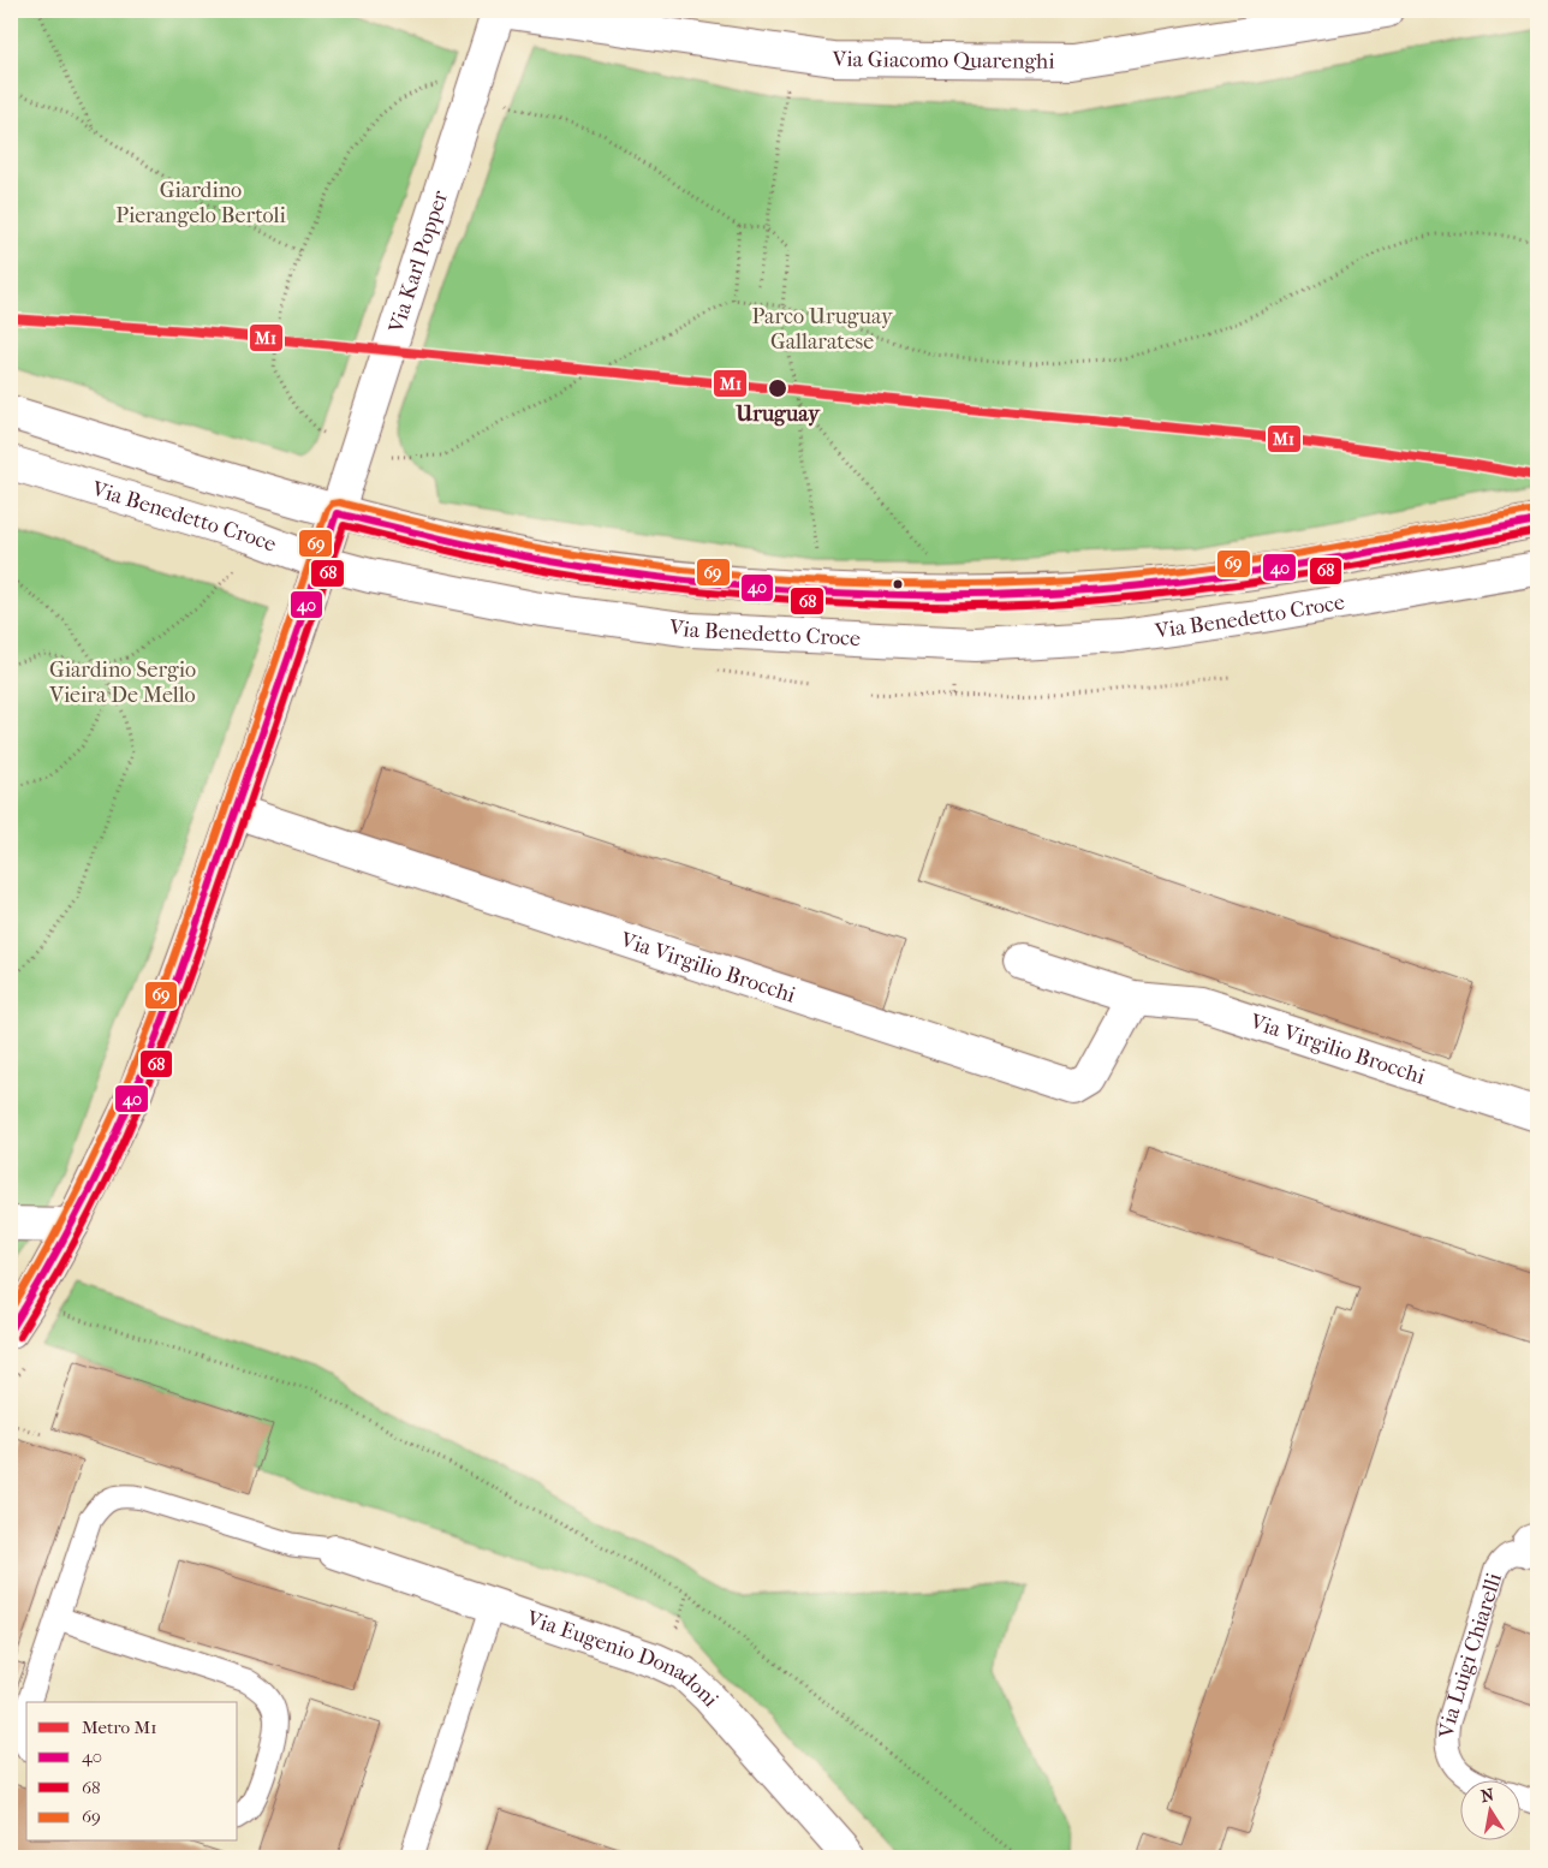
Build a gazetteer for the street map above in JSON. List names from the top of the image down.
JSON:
{
  "streets": {
    "street": [
      "Via Giacomo Quarenghi",
      "Via Karl Popper",
      "Via Benedetto Croce",
      "Via Virgilio Brocchi",
      "Via Eugenio Donadoni"
    ],
    "lane": ["Via Luigi Chiarelli"]
  },
  "crossings": [
    ["Via Giacomo Quarenghi", "Via Karl Popper"],
    ["Via Karl Popper", "Via Benedetto Croce"],
    ["Via Karl Popper", "Via Virgilio Brocchi"]
  ],
  "parks": ["Giardino Pierangelo Bertoli", "Parco Uruguay Gallaratese", "Giardino Sergio Vieira De Mello"],
  "places": ["Uruguay"],
  "lines": [
    "metro line M1",
    "transit line 69",
    "transit line 40",
    "transit line 68"
  ],
  "legend": [
    "Metro M1",
    "40",
    "68",
    "69"
  ],
  "north": "top"
}
